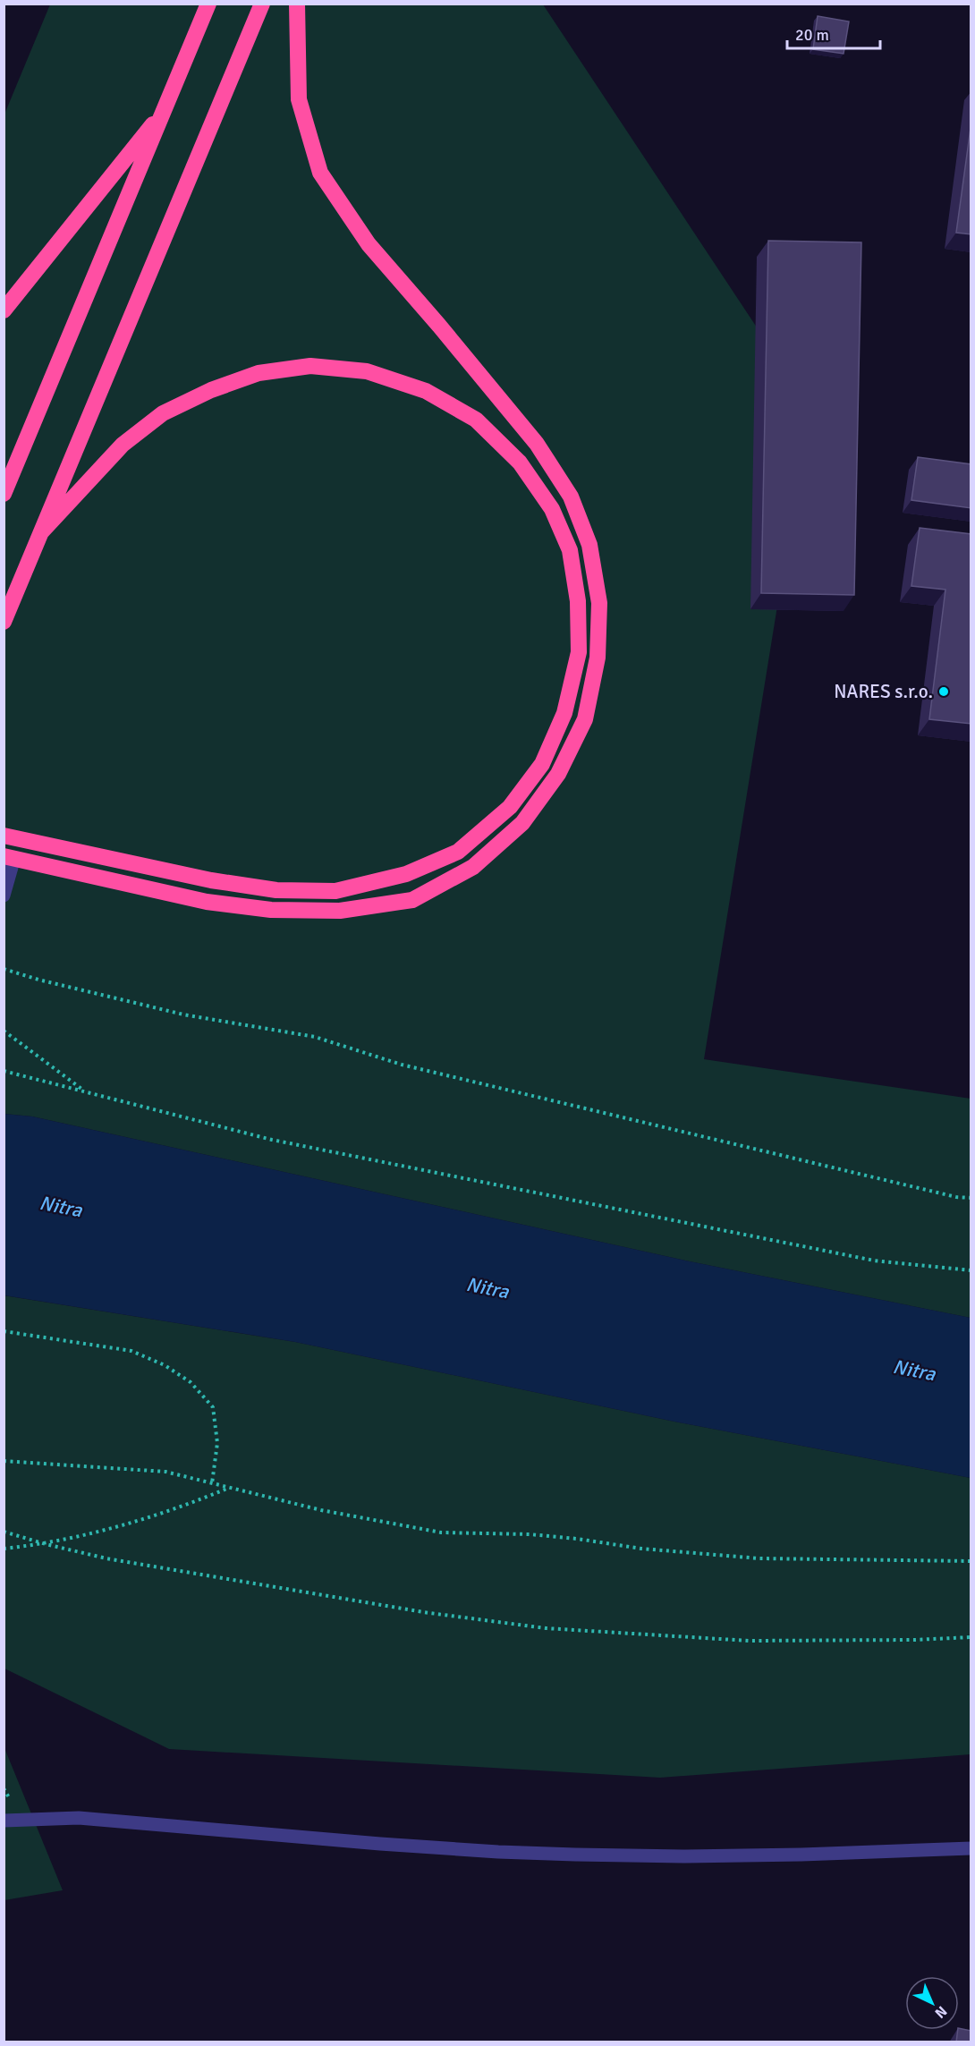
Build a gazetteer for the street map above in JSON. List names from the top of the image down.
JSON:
{
  "water": ["Nitra"],
  "places": ["NARES s.r.o."],
  "scale_bar": "20 m",
  "north": "bottom right"
}
